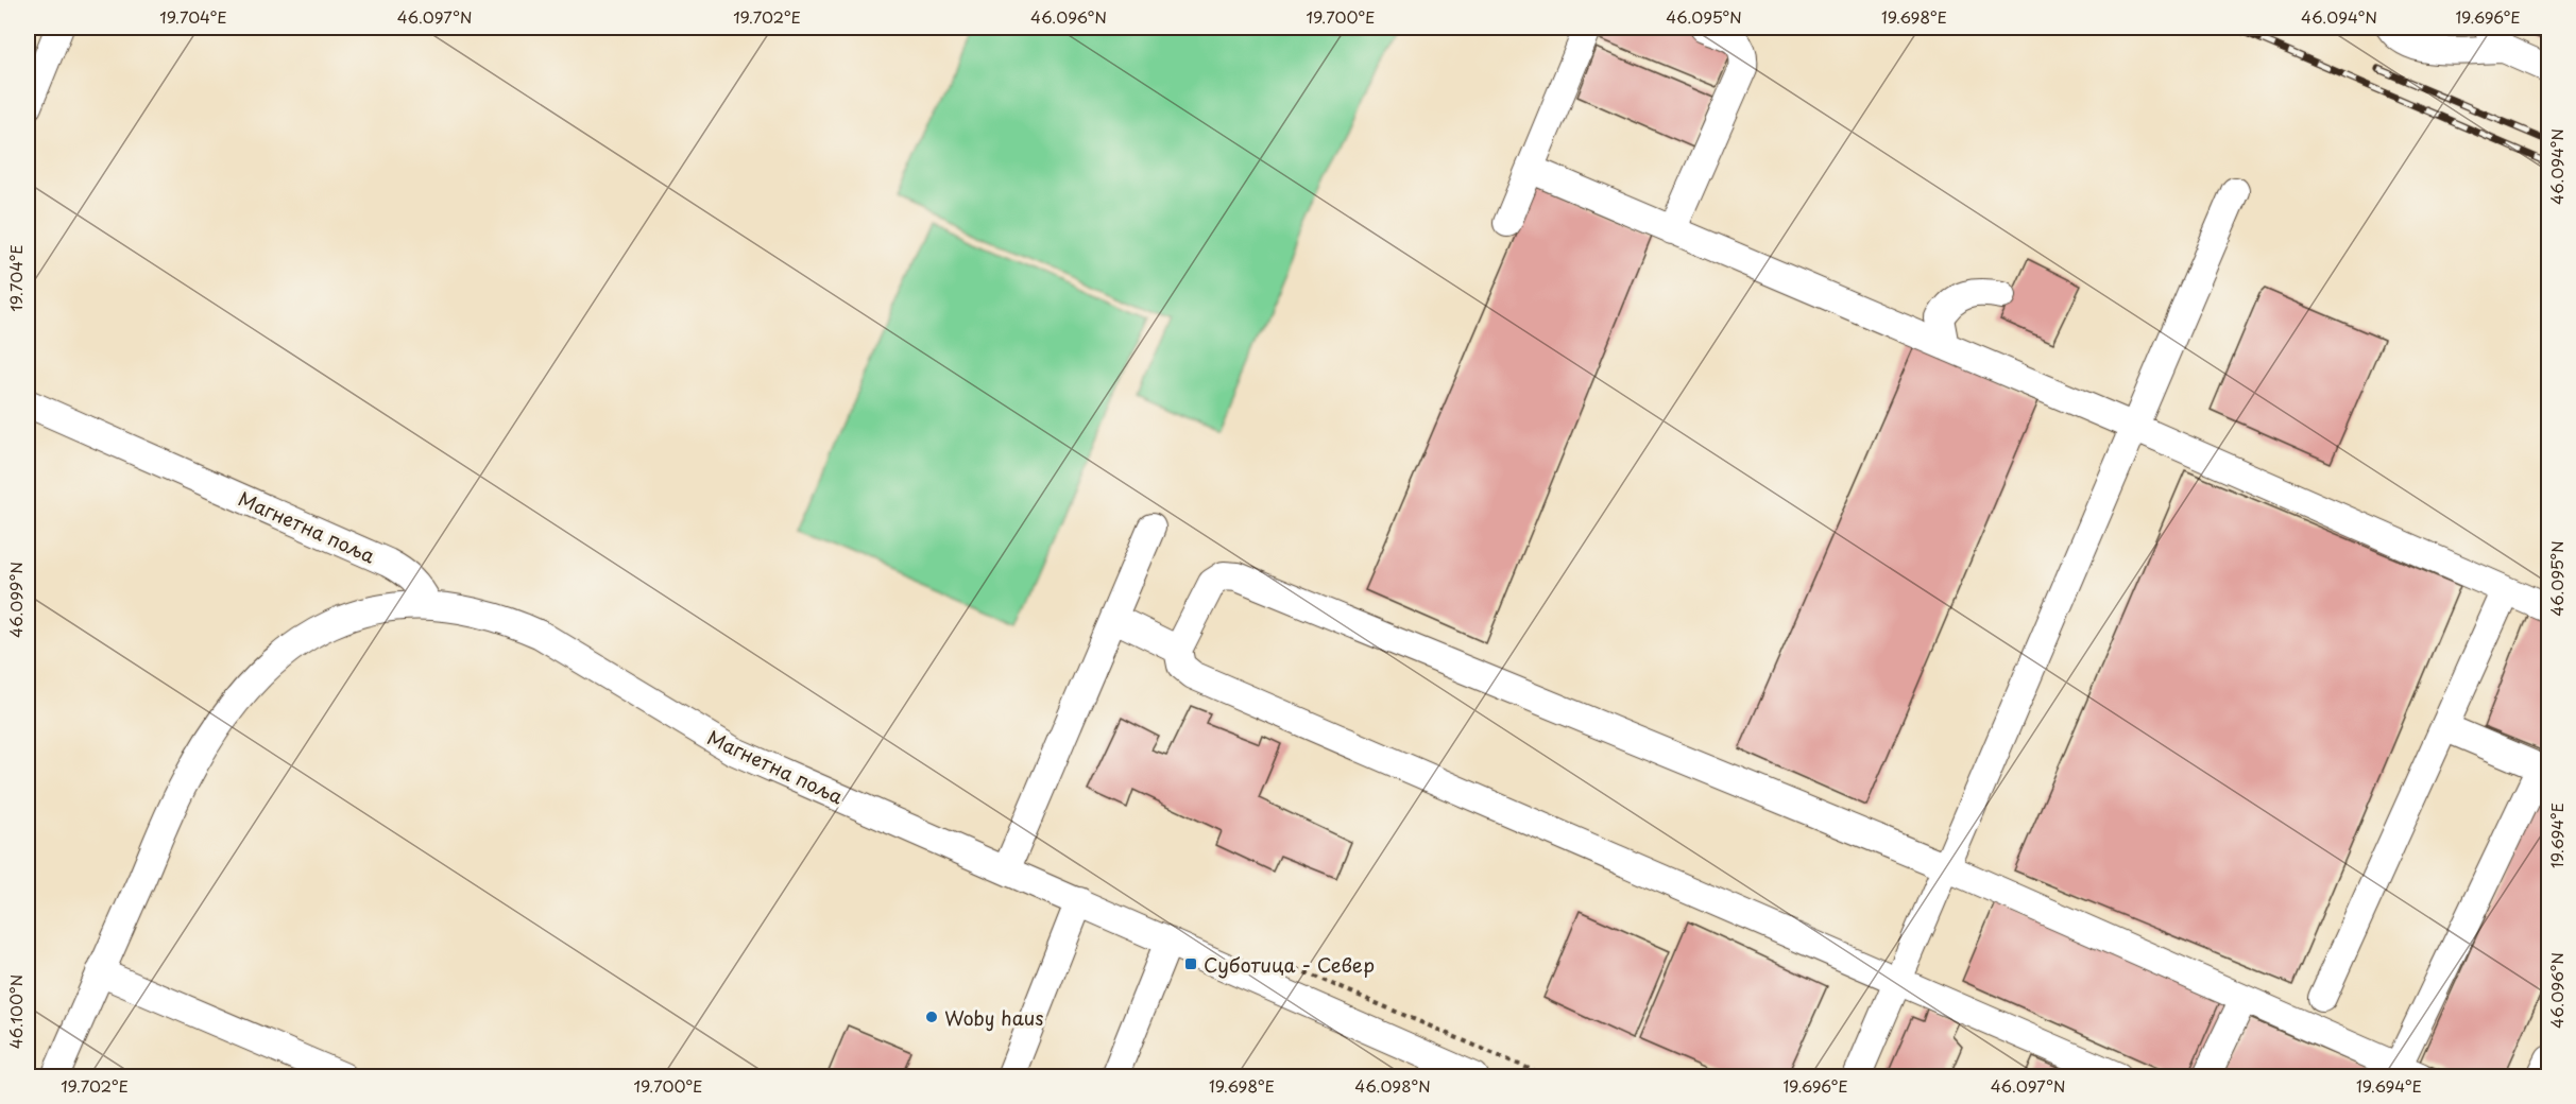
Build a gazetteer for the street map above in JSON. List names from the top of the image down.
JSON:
{
  "streets": {
    "street": ["Магнетна поља"]
  },
  "places": {
    "transit": ["Суботица - Север"],
    "other": ["Woby haus"]
  },
  "coordinates": [
    "19.704°E",
    "46.097°N",
    "19.702°E",
    "46.096°N",
    "19.700°E",
    "46.095°N",
    "19.698°E",
    "46.094°N",
    "19.696°E",
    "46.099°N",
    "19.694°E",
    "46.100°N",
    "46.098°N"
  ]
}
